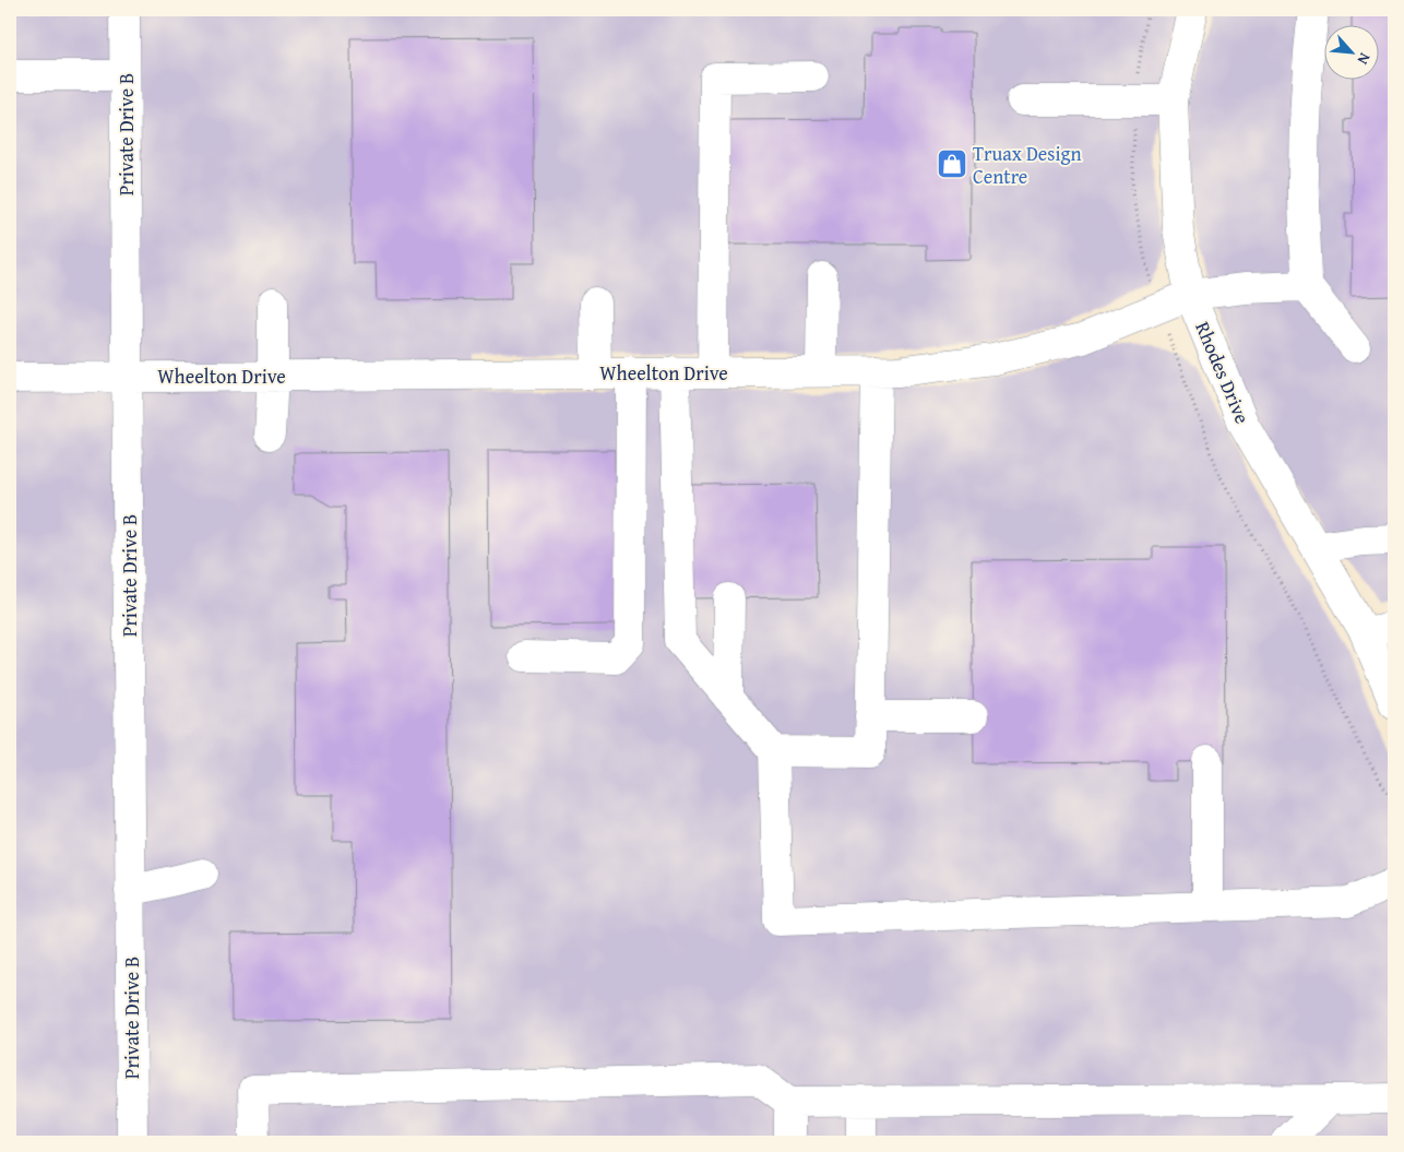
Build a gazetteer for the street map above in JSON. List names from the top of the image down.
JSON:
{
  "streets": {
    "street": ["Private Drive B", "Wheelton Drive", "Rhodes Drive"]
  },
  "crossings": [
    ["Private Drive B", "Wheelton Drive"],
    ["Wheelton Drive", "Rhodes Drive"]
  ],
  "places": {
    "shop": ["Truax Design Centre"]
  },
  "north": "bottom right"
}
